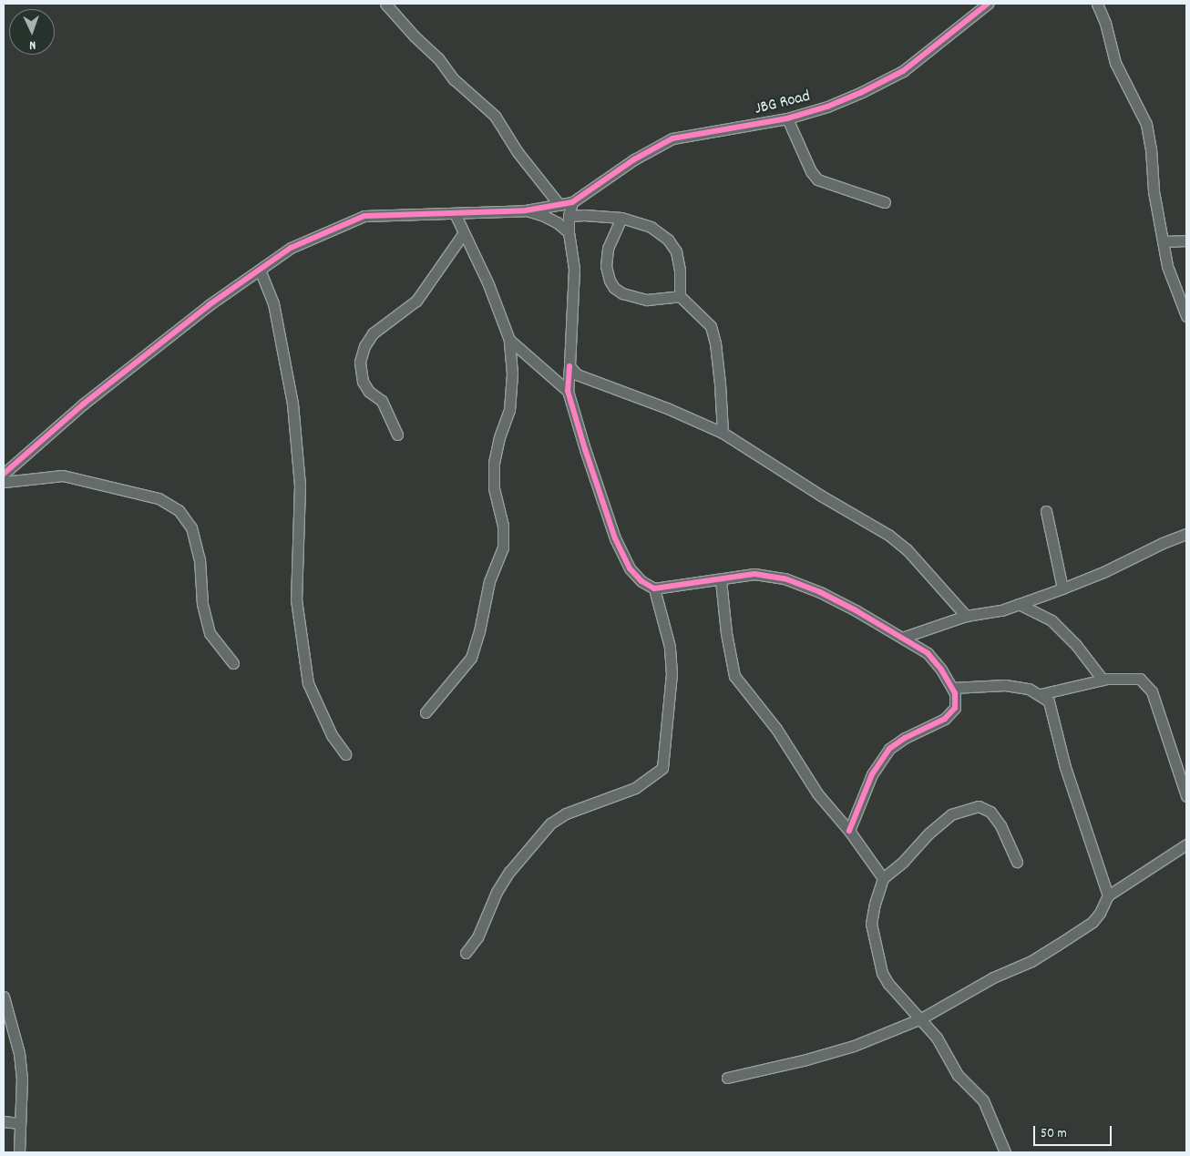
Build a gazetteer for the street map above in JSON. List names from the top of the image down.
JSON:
{
  "streets": {
    "street": ["JBG Road"]
  },
  "scale_bar": "50 m",
  "north": "bottom"
}
